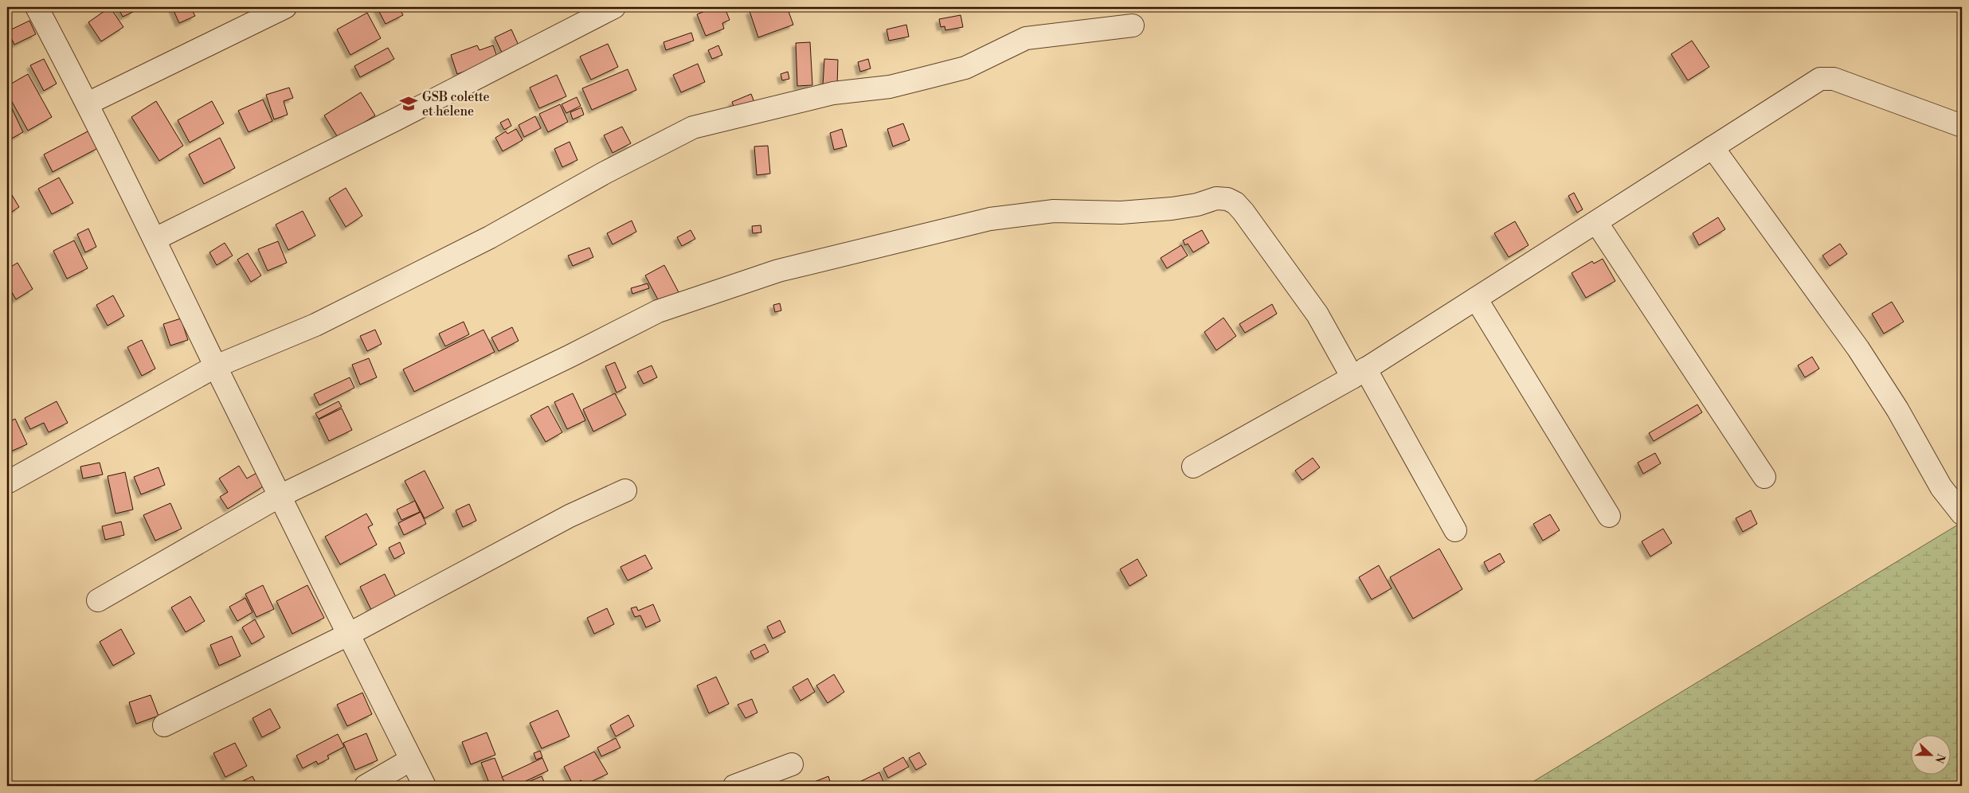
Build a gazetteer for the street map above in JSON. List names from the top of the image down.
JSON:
{
  "places": {
    "school or university": ["GSB colette et helene"]
  },
  "north": "right"
}
